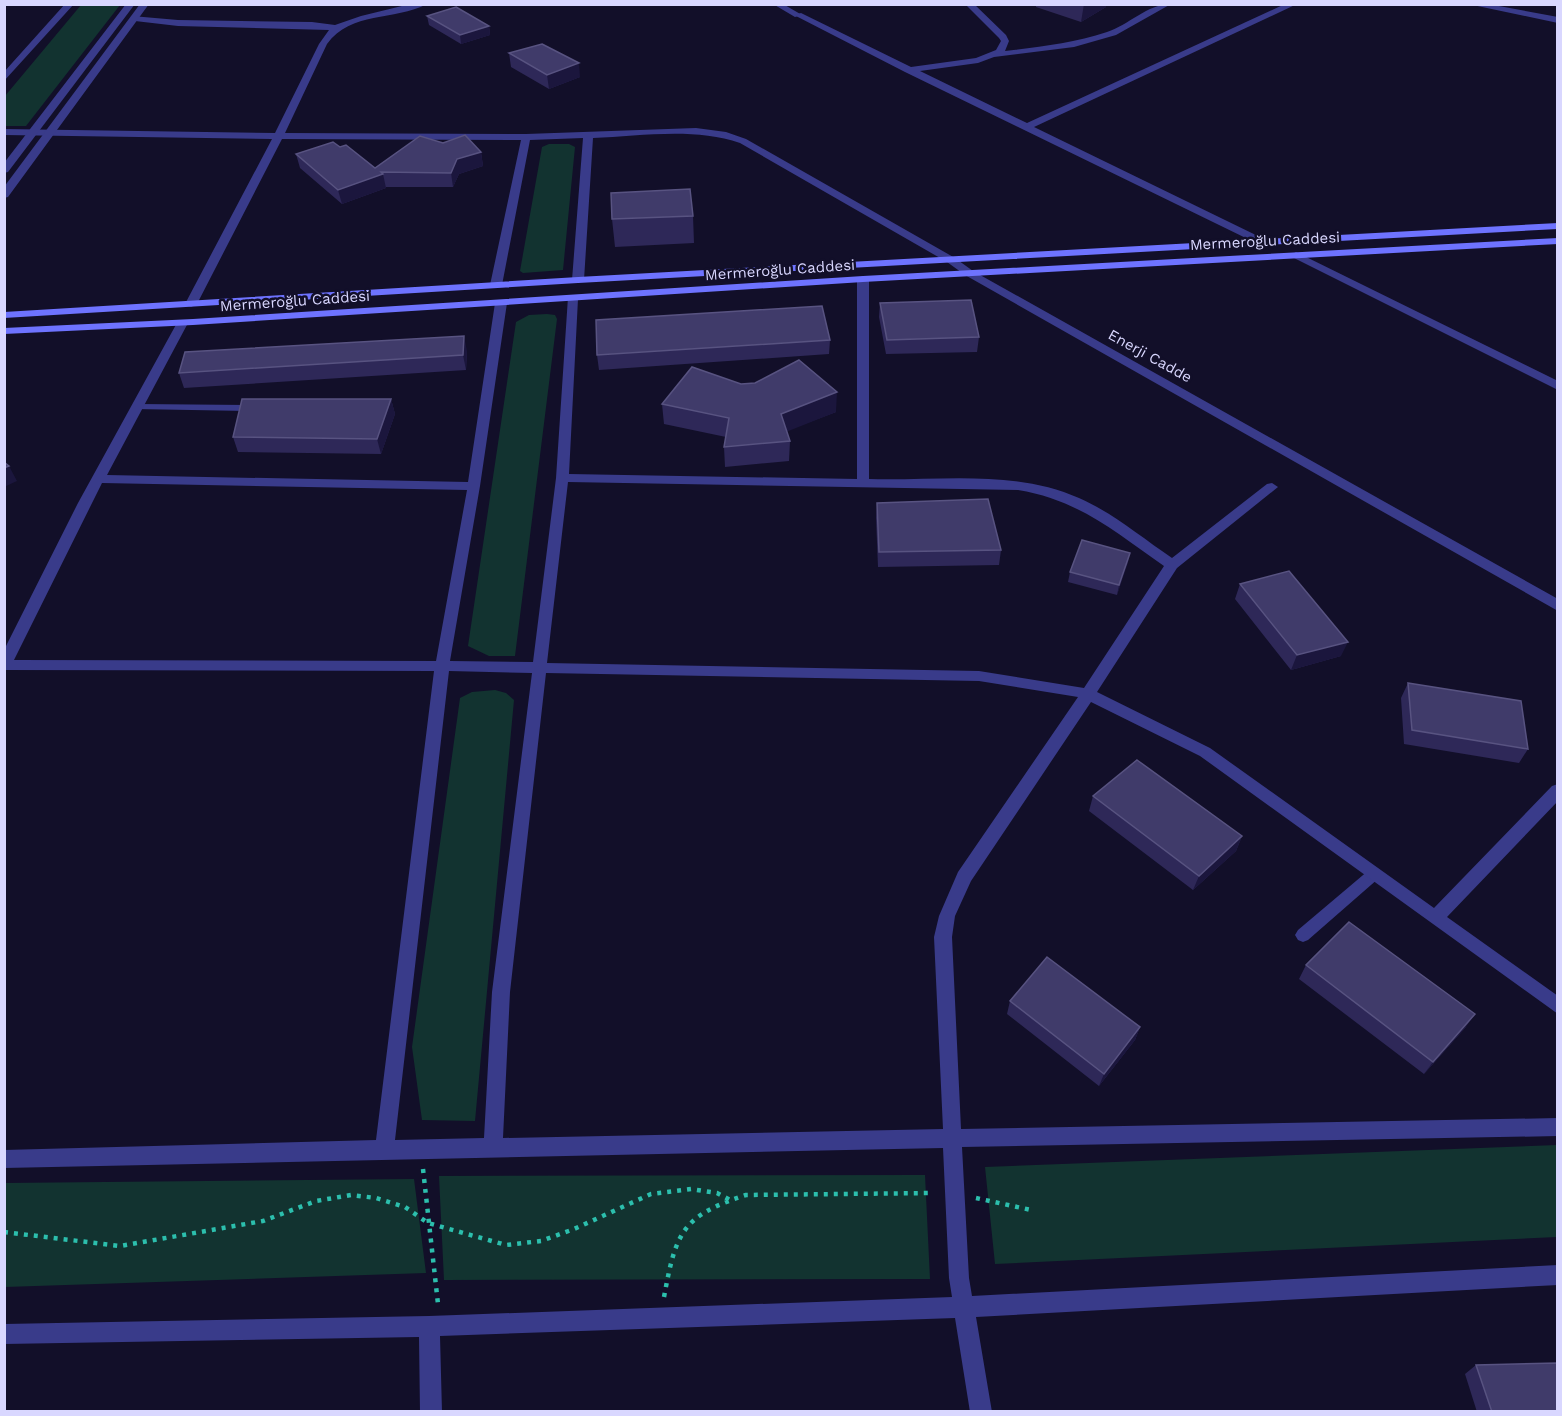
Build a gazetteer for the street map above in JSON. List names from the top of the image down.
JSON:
{
  "streets": {
    "main road": ["Mermeroğlu Caddesi"],
    "street": ["Enerji Cadde"]
  },
  "crossings": [
    ["Mermeroğlu Caddesi", "Enerji Cadde"]
  ]
}
